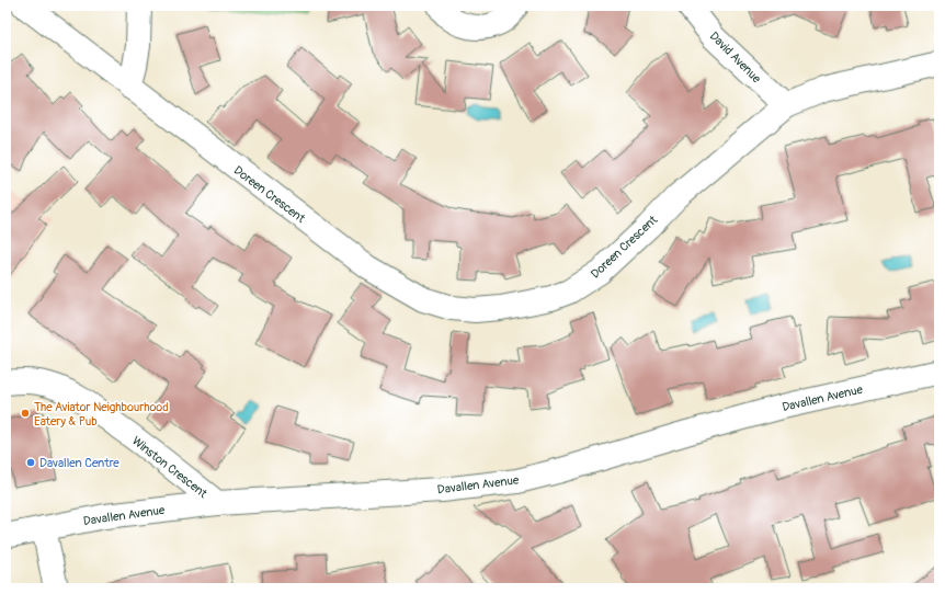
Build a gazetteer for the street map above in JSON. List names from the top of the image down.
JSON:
{
  "streets": {
    "street": [
      "David Avenue",
      "Doreen Crescent",
      "Davallen Avenue",
      "Winston Crescent"
    ]
  },
  "crossings": [
    ["David Avenue", "Doreen Crescent"],
    ["Davallen Avenue", "Winston Crescent"]
  ],
  "places": ["The Aviator Neighbourhood Eatery & Pub", "Davallen Centre"]
}
